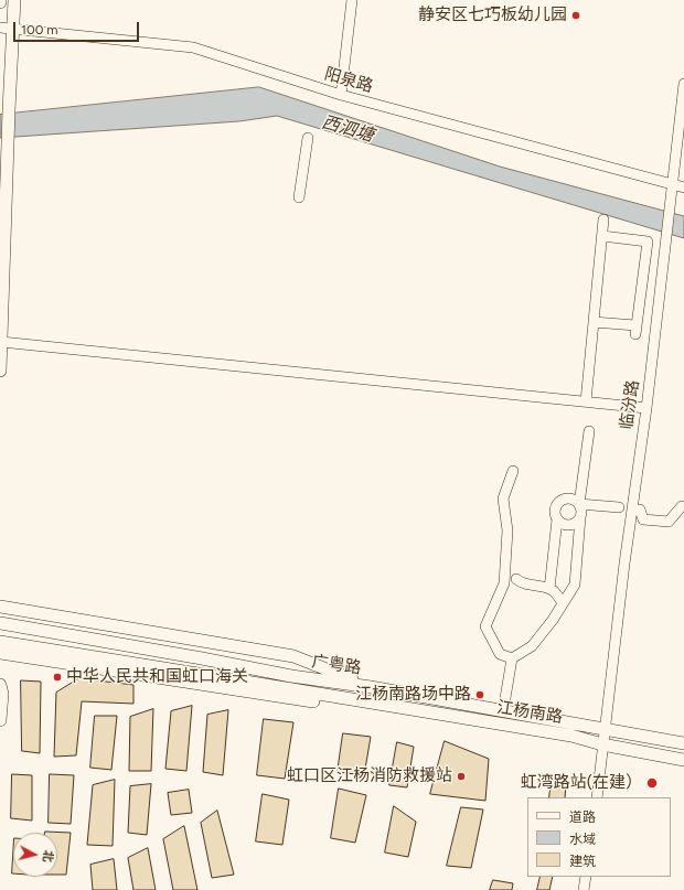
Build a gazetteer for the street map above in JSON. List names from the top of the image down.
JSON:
{
  "streets": {
    "main road": ["广粤路", "江杨南路"],
    "street": ["阳泉路", "临汾路"]
  },
  "crossings": [
    ["阳泉路", "临汾路"],
    ["临汾路", "江杨南路"],
    ["广粤路", "江杨南路"]
  ],
  "water": ["西泗塘"],
  "places": [
    "静安区七巧板幼儿园",
    "中华人民共和国虹口海关",
    "江杨南路场中路",
    "虹口区江杨消防救援站",
    "虹湾路站(在建）"
  ],
  "legend": ["道路", "水域", "建筑"],
  "scale_bar": "100 m",
  "north": "right"
}
